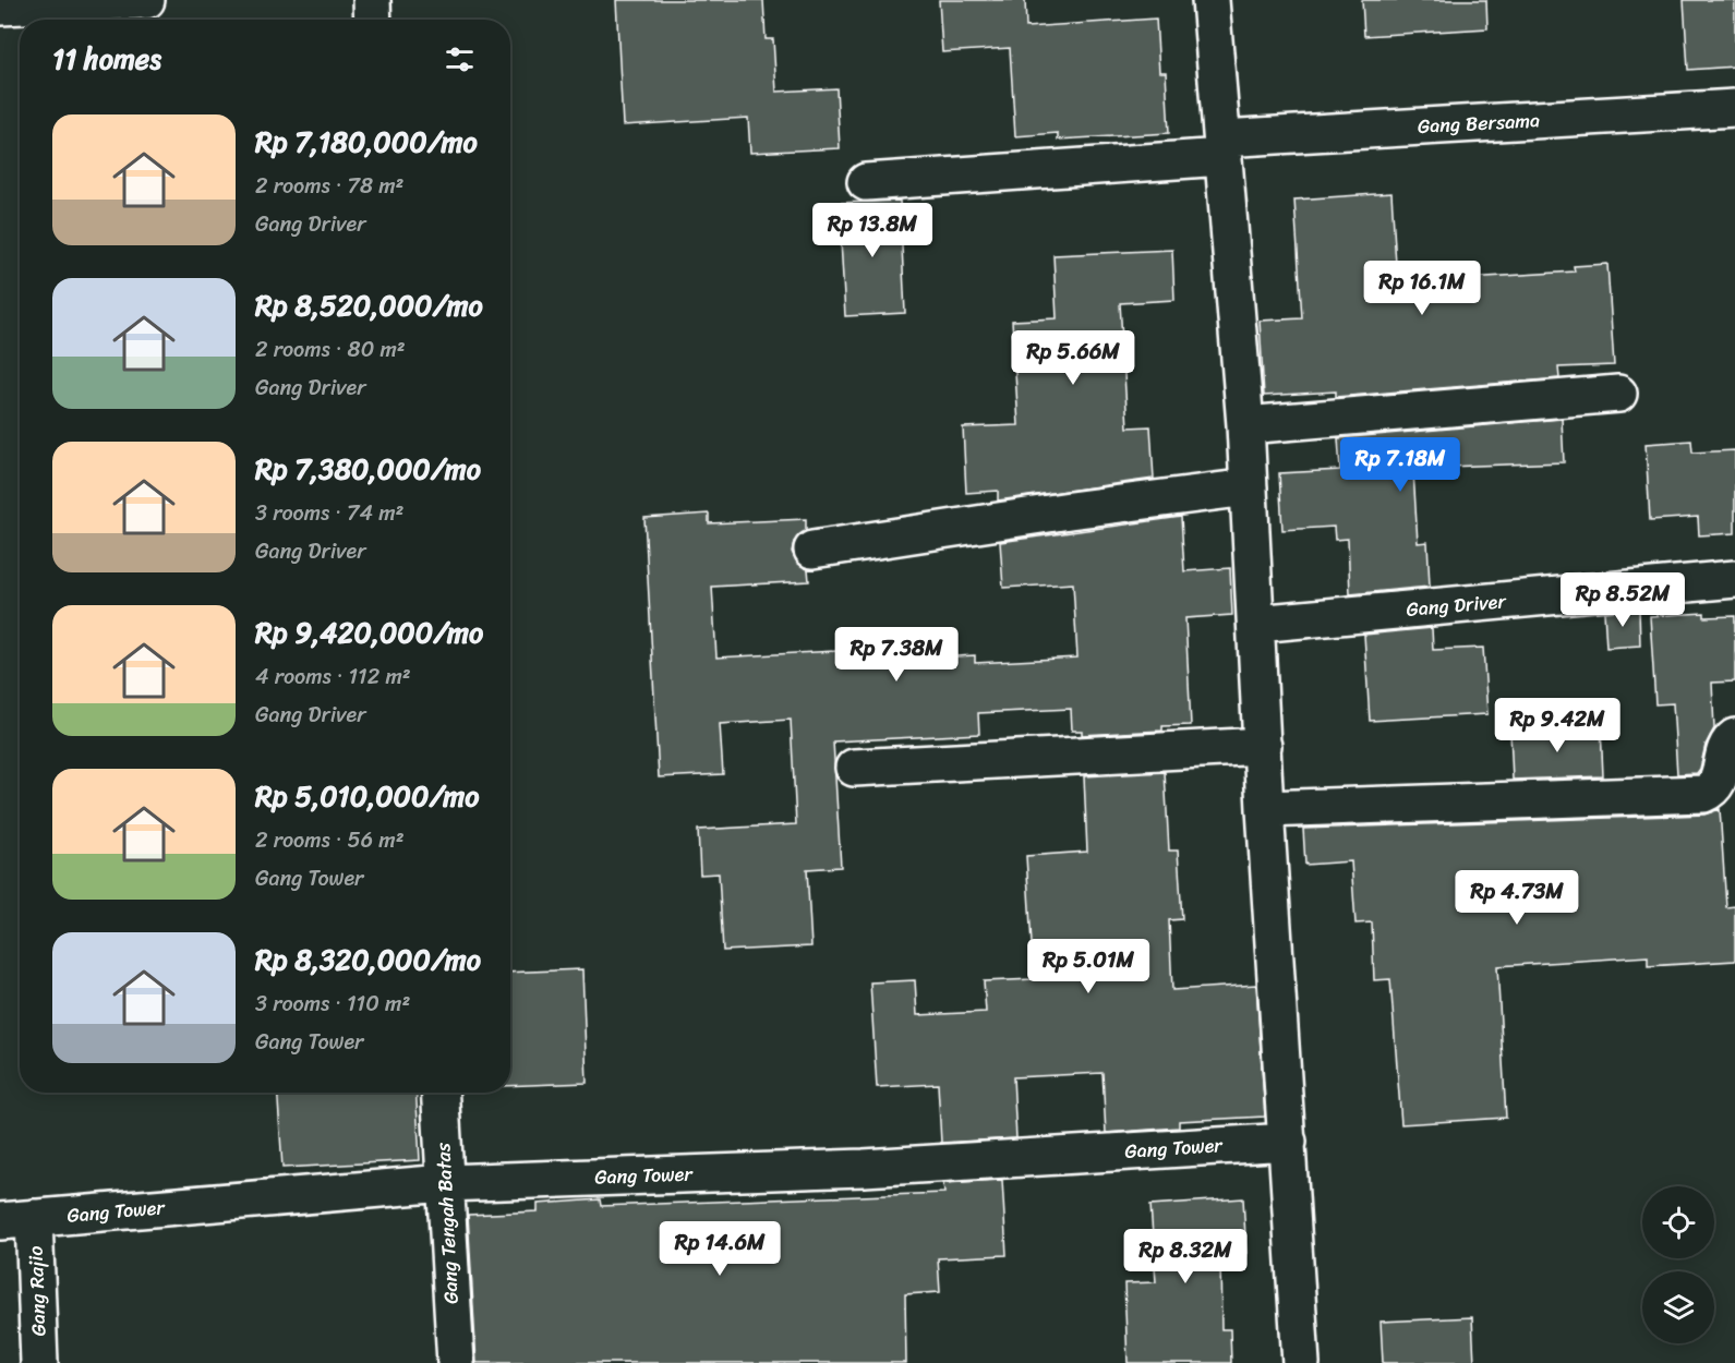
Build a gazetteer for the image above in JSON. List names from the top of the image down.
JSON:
{
  "streets": {
    "street": [
      "Gang Bersama",
      "Gang Driver",
      "Gang Tower",
      "Gang Tengah Batas",
      "Gang Rajio"
    ]
  },
  "crossings": [
    ["Gang Tower", "Gang Tengah Batas"],
    ["Gang Tower", "Gang Rajio"]
  ],
  "page": {
    "heading": "11 homes",
    "list": [
      {
        "name": "Rp 7,180,000/mo",
        "note": "2 rooms · 78 m² · Gang Driver"
      },
      {
        "name": "Rp 8,520,000/mo",
        "note": "2 rooms · 80 m² · Gang Driver"
      },
      {
        "name": "Rp 7,380,000/mo",
        "note": "3 rooms · 74 m² · Gang Driver"
      },
      {
        "name": "Rp 9,420,000/mo",
        "note": "4 rooms · 112 m² · Gang Driver"
      },
      {
        "name": "Rp 5,010,000/mo",
        "note": "2 rooms · 56 m² · Gang Tower"
      },
      {
        "name": "Rp 8,320,000/mo",
        "note": "3 rooms · 110 m² · Gang Tower"
      }
    ],
    "price": [
      "Rp 13.8M",
      "Rp 16.1M",
      "Rp 5.66M",
      "Rp 7.18M",
      "Rp 8.52M",
      "Rp 7.38M",
      "Rp 9.42M",
      "Rp 4.73M",
      "Rp 5.01M",
      "Rp 14.6M",
      "Rp 8.32M"
    ]
  }
}
